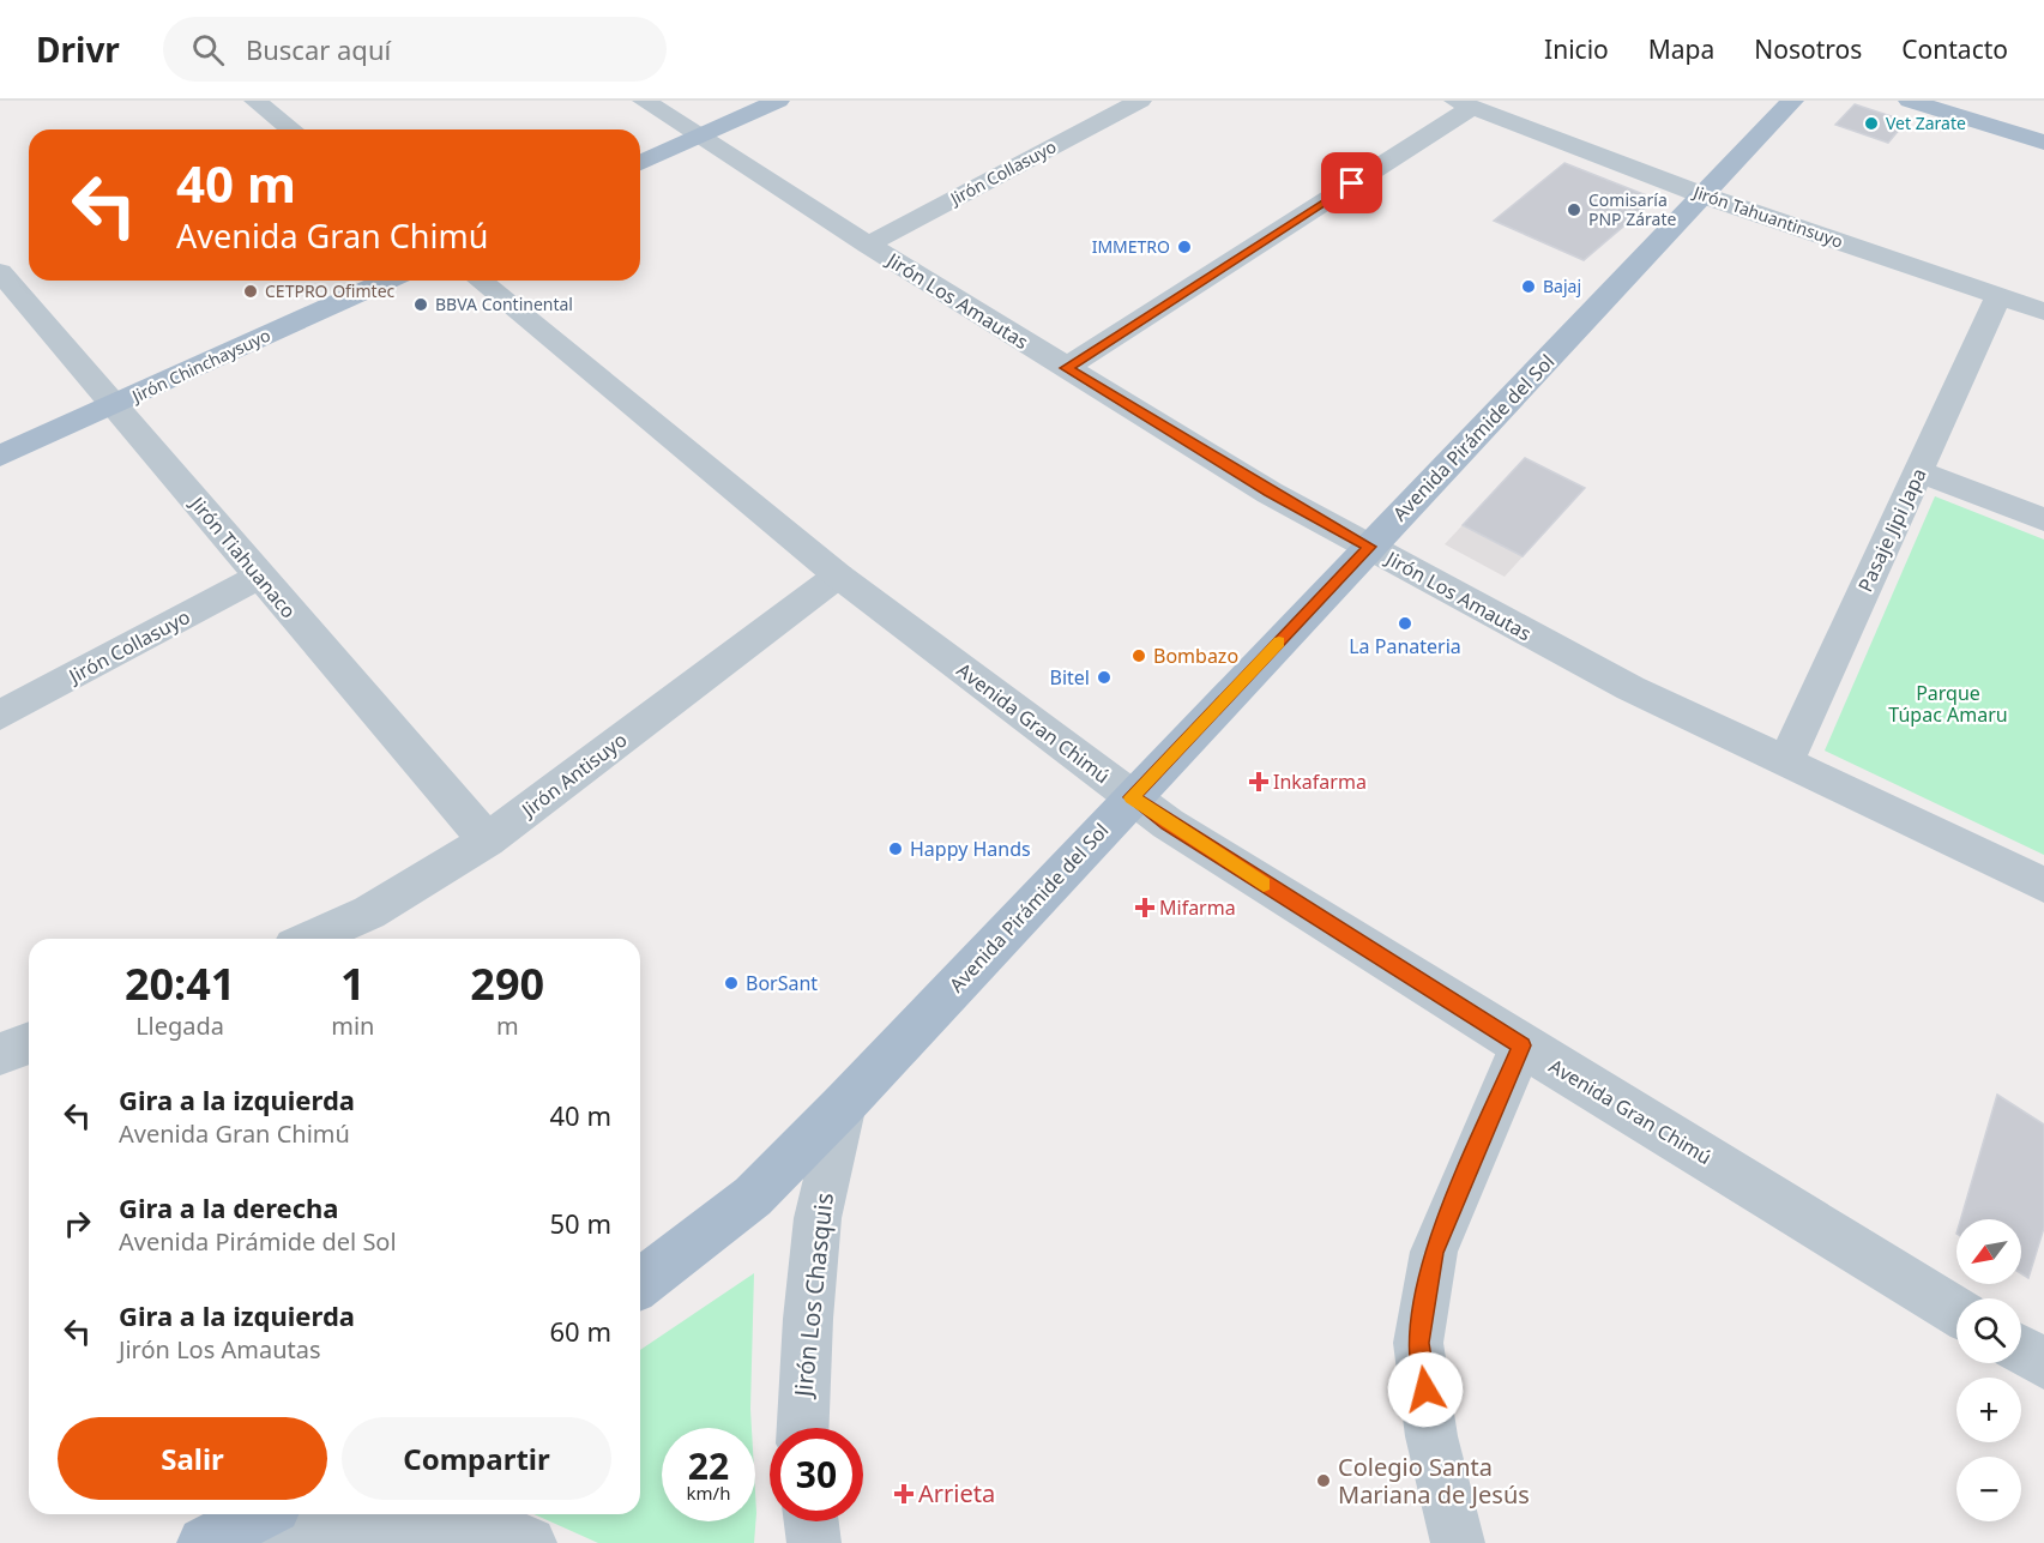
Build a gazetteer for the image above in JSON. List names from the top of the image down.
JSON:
{
  "streets": {
    "main road": ["Jirón Chinchaysuyo", "Avenida Pirámide del Sol"],
    "street": [
      "Jirón Collasuyo",
      "Jirón Tahuantinsuyo",
      "Jirón Los Amautas",
      "Pasaje Jipi Japa",
      "Jirón Tiahuanaco",
      "Avenida Gran Chimú",
      "Jirón Antisuyo",
      "Jirón Los Chasquis"
    ]
  },
  "crossings": [
    ["Jirón Collasuyo", "Jirón Los Amautas"],
    ["Jirón Collasuyo", "Jirón Tiahuanaco"],
    ["Jirón Tahuantinsuyo", "Avenida Pirámide del Sol"],
    ["Jirón Tahuantinsuyo", "Pasaje Jipi Japa"],
    ["Jirón Los Amautas", "Avenida Pirámide del Sol"],
    ["Jirón Los Amautas", "Pasaje Jipi Japa"],
    ["Jirón Chinchaysuyo", "Jirón Tiahuanaco"],
    ["Avenida Pirámide del Sol", "Avenida Gran Chimú"],
    ["Avenida Pirámide del Sol", "Jirón Los Chasquis"],
    ["Jirón Tiahuanaco", "Jirón Antisuyo"],
    ["Avenida Gran Chimú", "Jirón Antisuyo"]
  ],
  "parks": ["Parque Túpac Amaru"],
  "places": {
    "other": [
      "Vet Zarate",
      "Comisaría PNP Zárate",
      "IMMETRO",
      "Bajaj",
      "CETPRO Ofimtec",
      "BBVA Continental",
      "La Panateria",
      "Bombazo",
      "Bitel",
      "Happy Hands",
      "BorSant",
      "Colegio Santa Mariana de Jesús"
    ],
    "health": ["Inkafarma", "Mifarma", "Arrieta"]
  },
  "north": "bottom left",
  "page": {
    "header": "Drivr",
    "search": "Buscar aquí",
    "nav": [
      "Inicio",
      "Mapa",
      "Nosotros",
      "Contacto"
    ],
    "turn": ["40 m", "Avenida Gran Chimú"],
    "eta": [
      "20:41",
      "Llegada",
      "1",
      "min",
      "290",
      "m"
    ],
    "list": [
      {
        "name": "Gira a la izquierda",
        "note": "Avenida Gran Chimú",
        "value": "40 m"
      },
      {
        "name": "Gira a la derecha",
        "note": "Avenida Pirámide del Sol",
        "value": "50 m"
      },
      {
        "name": "Gira a la izquierda",
        "note": "Jirón Los Amautas",
        "value": "60 m"
      }
    ],
    "map_buttons": ["+", "−"],
    "buttons": ["Salir", "Compartir"],
    "speed": "22 km/h",
    "limit": "30"
  }
}
